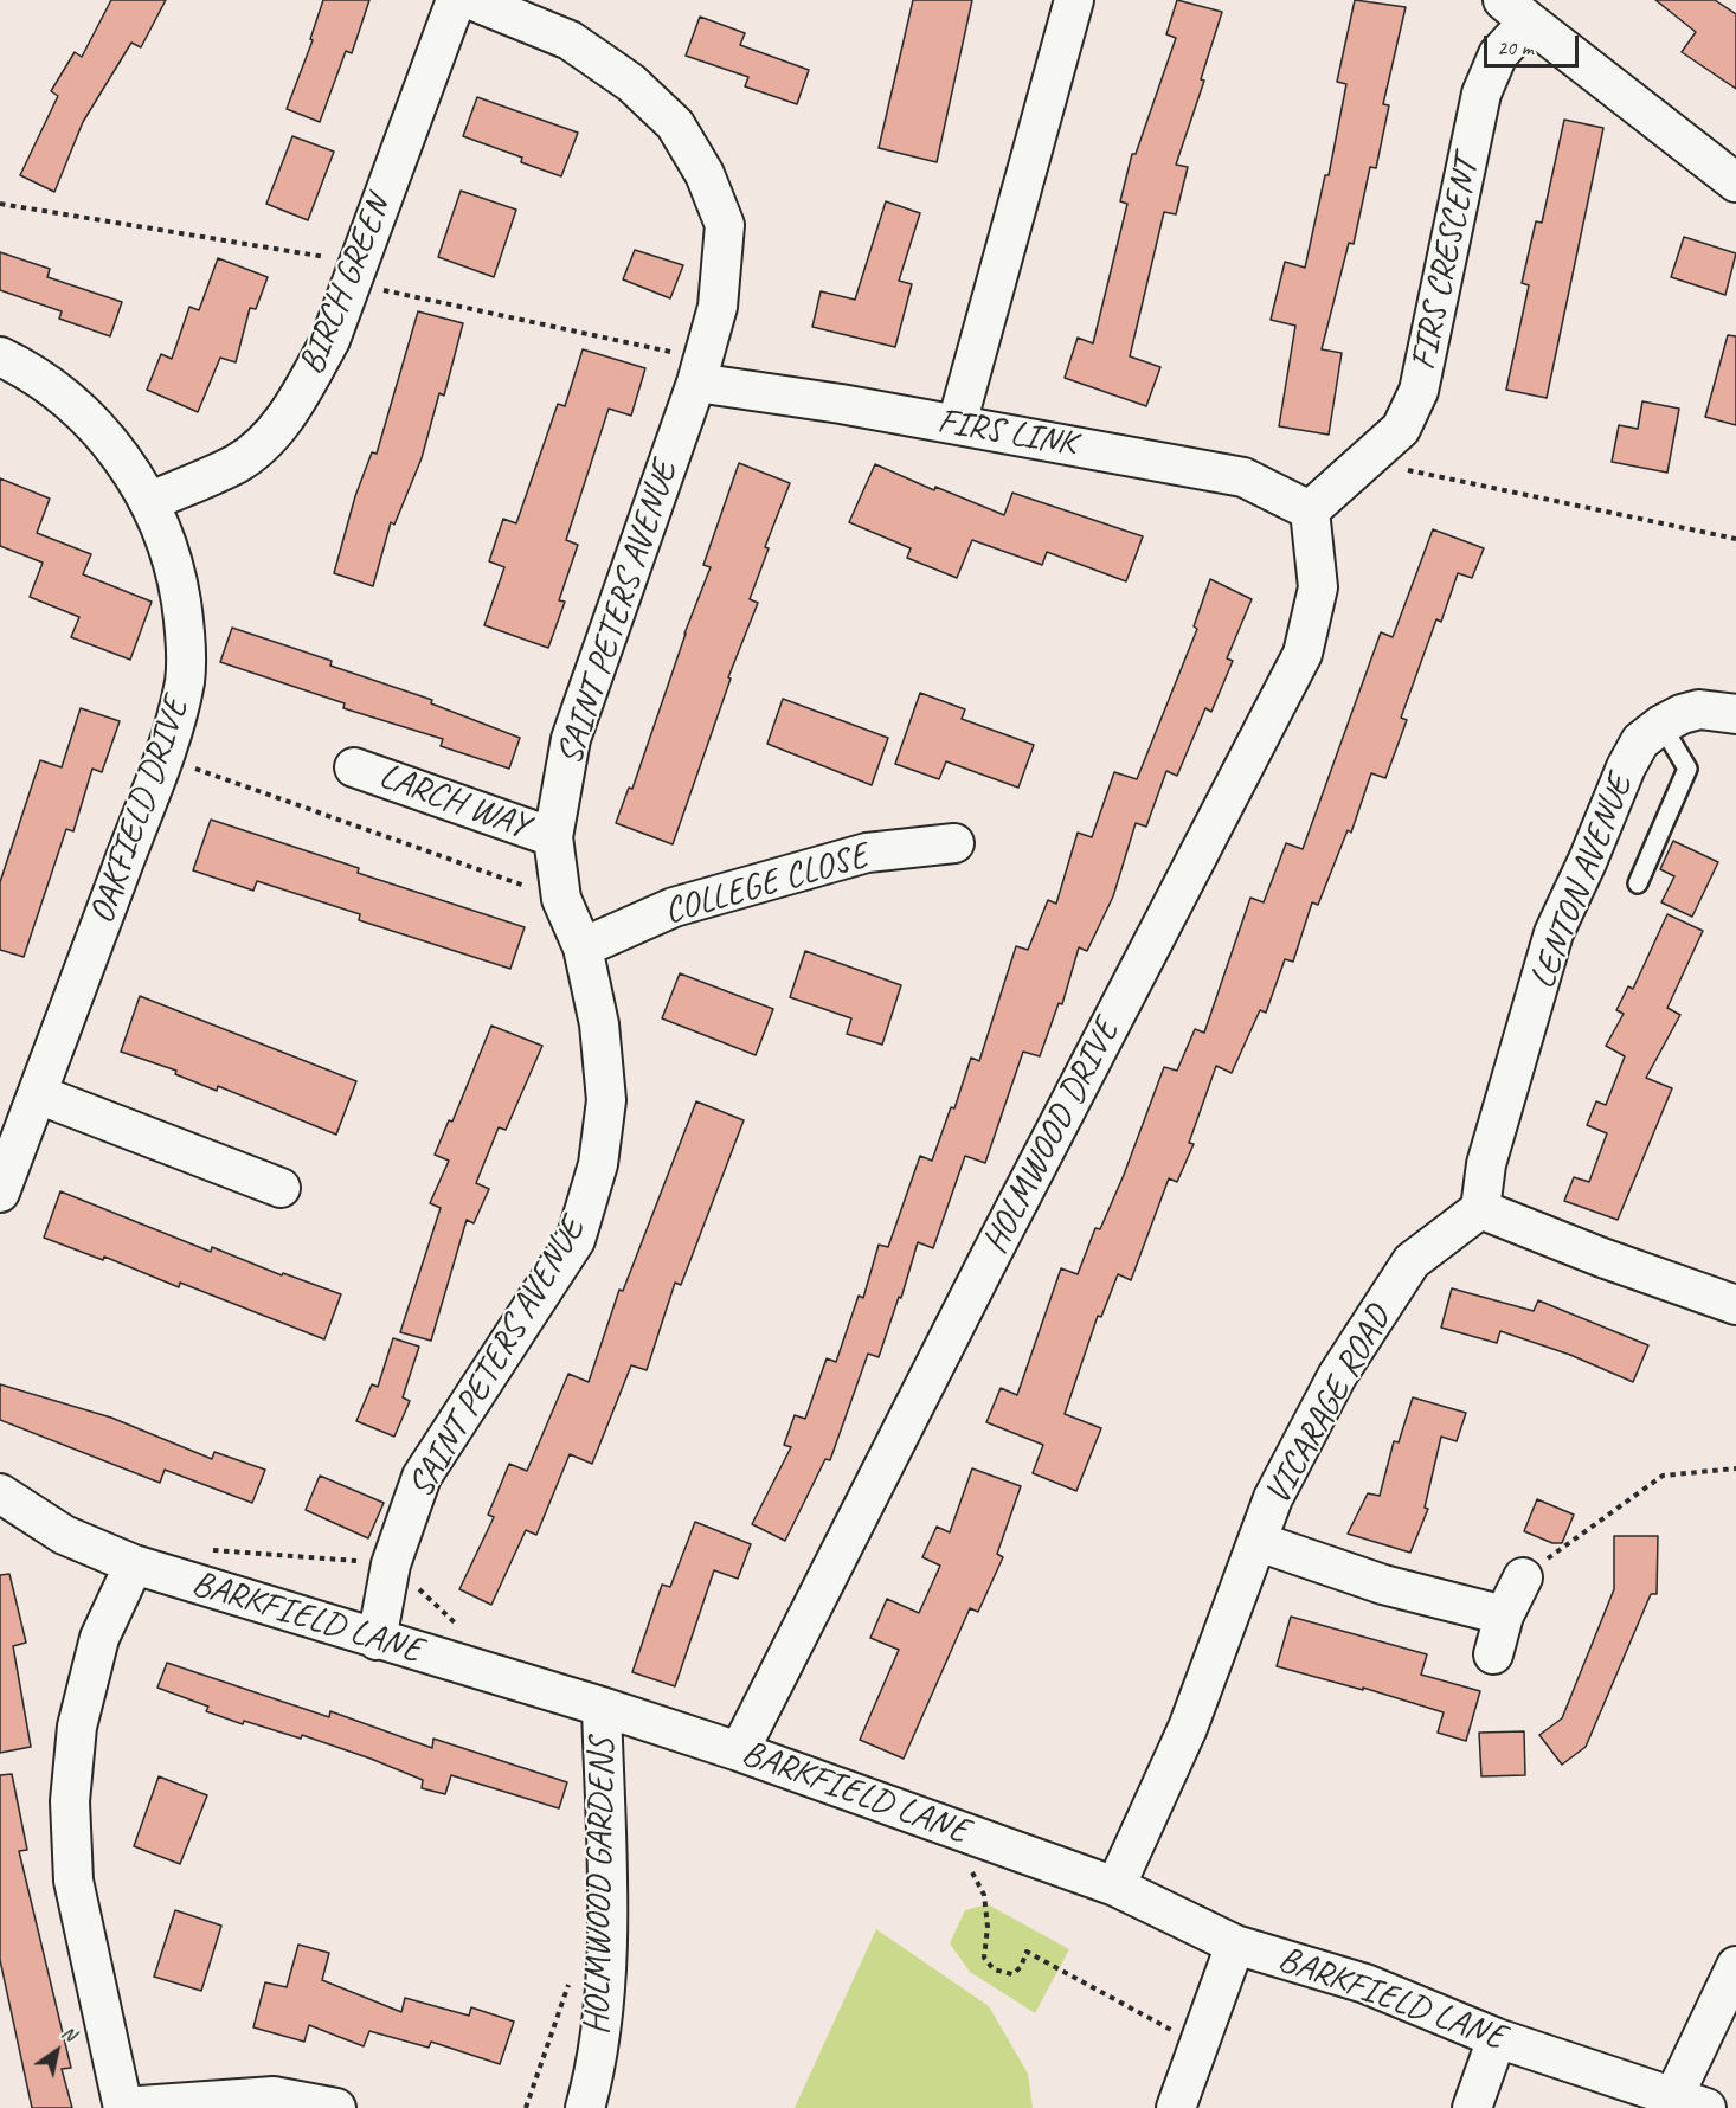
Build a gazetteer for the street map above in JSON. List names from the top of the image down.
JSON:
{
  "streets": {
    "street": [
      "FIRS CRESCENT",
      "BIRCH GREEN",
      "FIRS LINK",
      "SAINT PETERS AVENUE",
      "LARCH WAY",
      "OAKFIELD DRIVE",
      "LENTON AVENUE",
      "COLLEGE CLOSE",
      "HOLMWOOD DRIVE",
      "VICARAGE ROAD",
      "BARKFIELD LANE",
      "HOLMWOOD GARDENS"
    ]
  },
  "crossings": [
    ["FIRS CRESCENT", "FIRS LINK"],
    ["FIRS CRESCENT", "HOLMWOOD DRIVE"],
    ["BIRCH GREEN", "OAKFIELD DRIVE"],
    ["FIRS LINK", "SAINT PETERS AVENUE"],
    ["FIRS LINK", "HOLMWOOD DRIVE"],
    ["SAINT PETERS AVENUE", "LARCH WAY"],
    ["SAINT PETERS AVENUE", "COLLEGE CLOSE"],
    ["SAINT PETERS AVENUE", "BARKFIELD LANE"],
    ["LENTON AVENUE", "VICARAGE ROAD"],
    ["HOLMWOOD DRIVE", "BARKFIELD LANE"],
    ["VICARAGE ROAD", "BARKFIELD LANE"],
    ["BARKFIELD LANE", "HOLMWOOD GARDENS"]
  ],
  "scale_bar": "20 m",
  "north": "top right"
}
